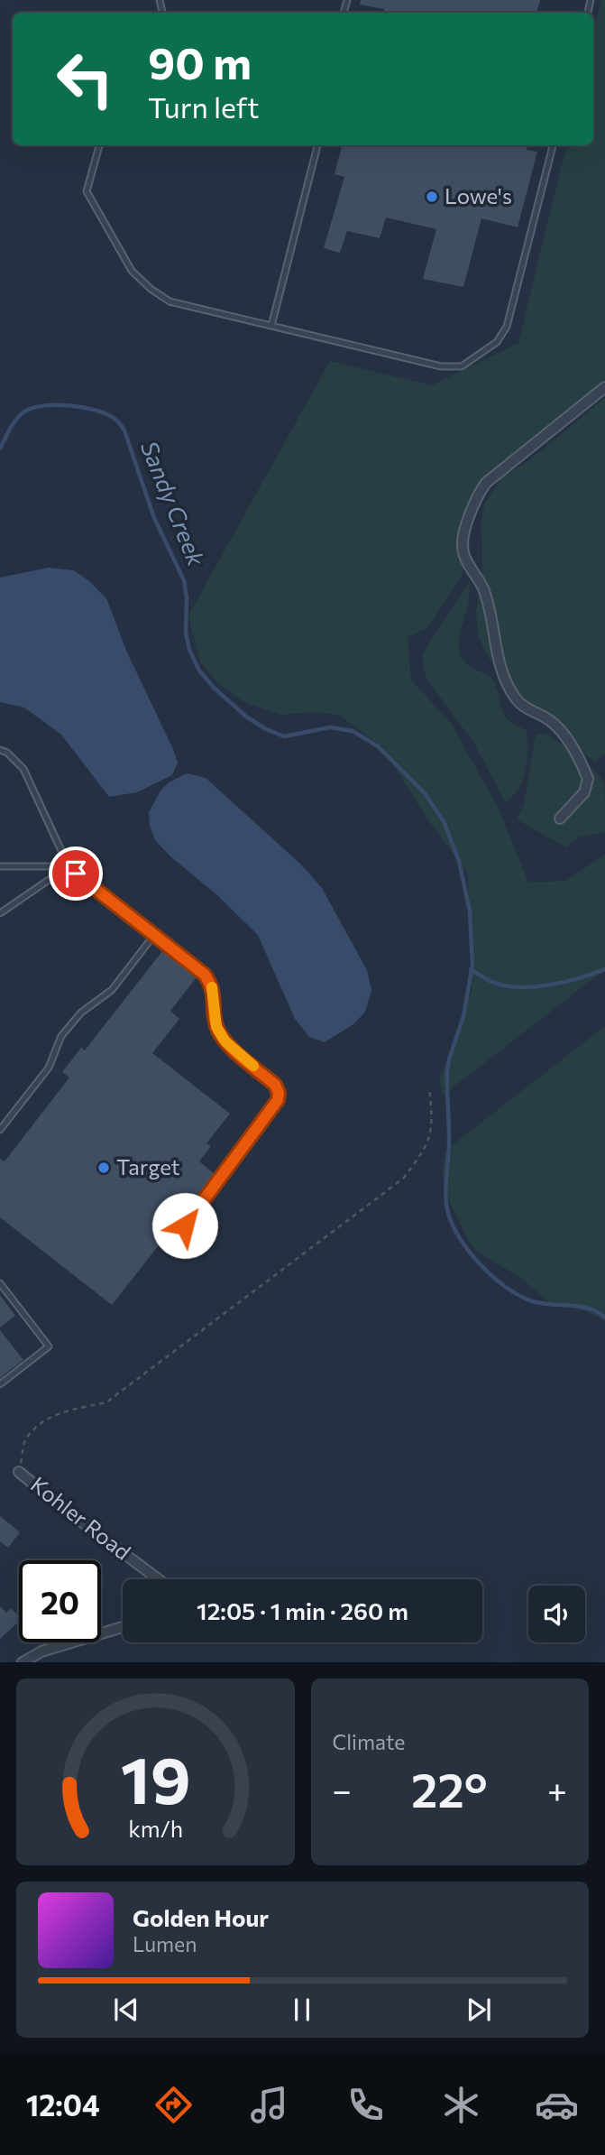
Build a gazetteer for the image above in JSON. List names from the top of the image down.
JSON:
{
  "streets": {
    "street": ["Kohler Road"]
  },
  "water": ["Sandy Creek"],
  "places": ["Lowe's", "Target"],
  "page": {
    "turn": ["90 m", "Turn left"],
    "limit": "20",
    "trip": "12:05 · 1 min · 260 m",
    "tile": "Climate",
    "heat": ["−", "22°", "+"],
    "song": ["Golden Hour", "Lumen"],
    "tabs": "12:04",
    "gauge": ["19", "km/h"]
  }
}
